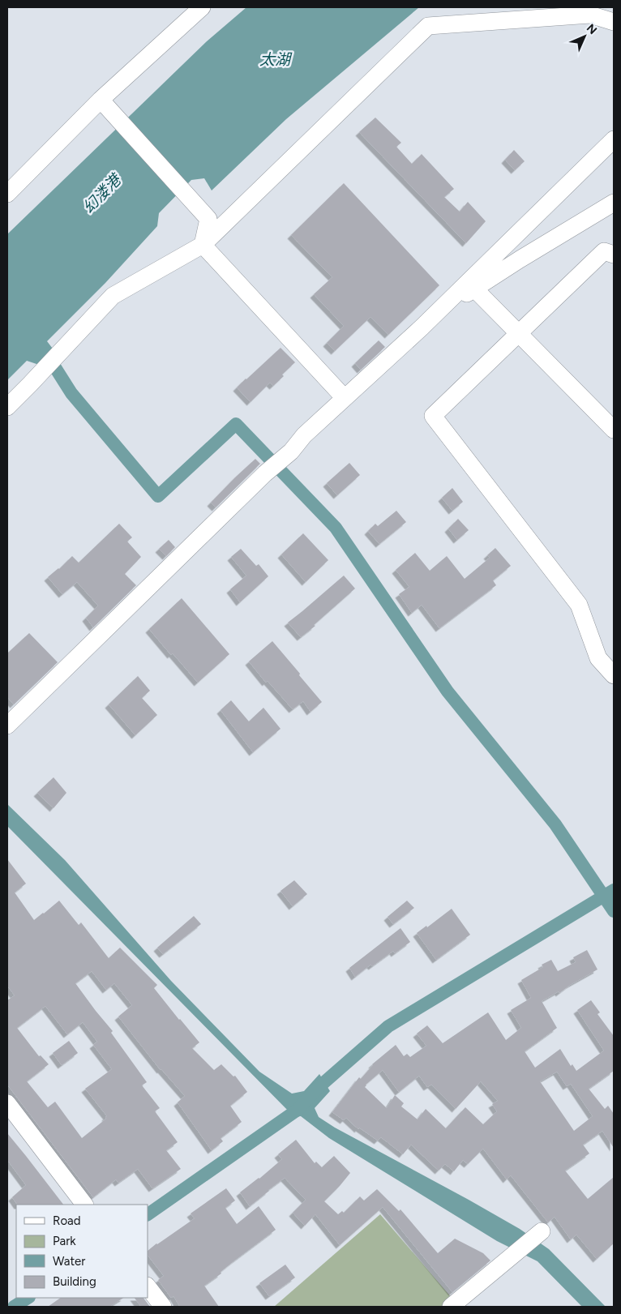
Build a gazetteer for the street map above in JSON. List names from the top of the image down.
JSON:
{
  "water": ["太湖", "幻溇港"],
  "legend": [
    "Road",
    "Park",
    "Water",
    "Building"
  ],
  "north": "top right"
}
